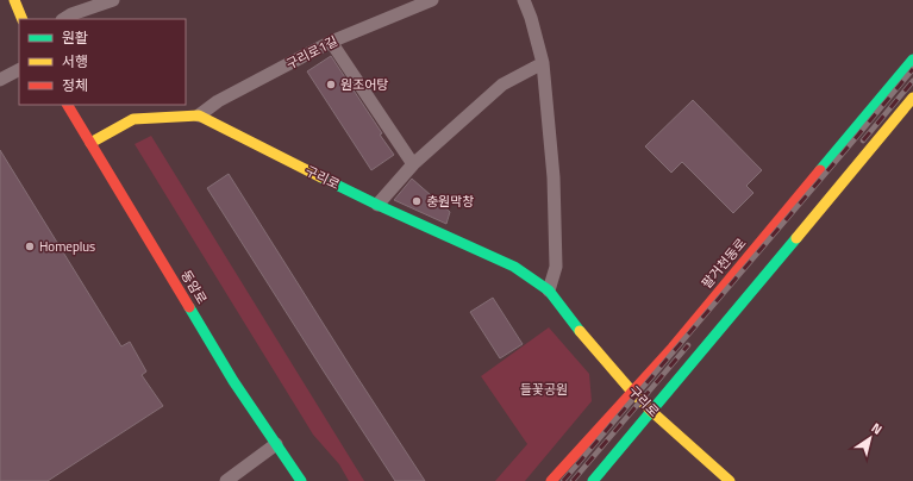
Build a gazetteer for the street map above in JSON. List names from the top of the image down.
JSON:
{
  "streets": {
    "street": [
      "구리로1길",
      "구리로",
      "팔거천동로",
      "동암로"
    ]
  },
  "crossings": [
    ["구리로1길", "구리로"],
    ["구리로", "팔거천동로"],
    ["구리로", "동암로"]
  ],
  "parks": ["들꽃공원"],
  "places": ["원조어탕", "충원막창", "Homeplus"],
  "legend": ["원활", "서행", "정체"],
  "north": "top right"
}
